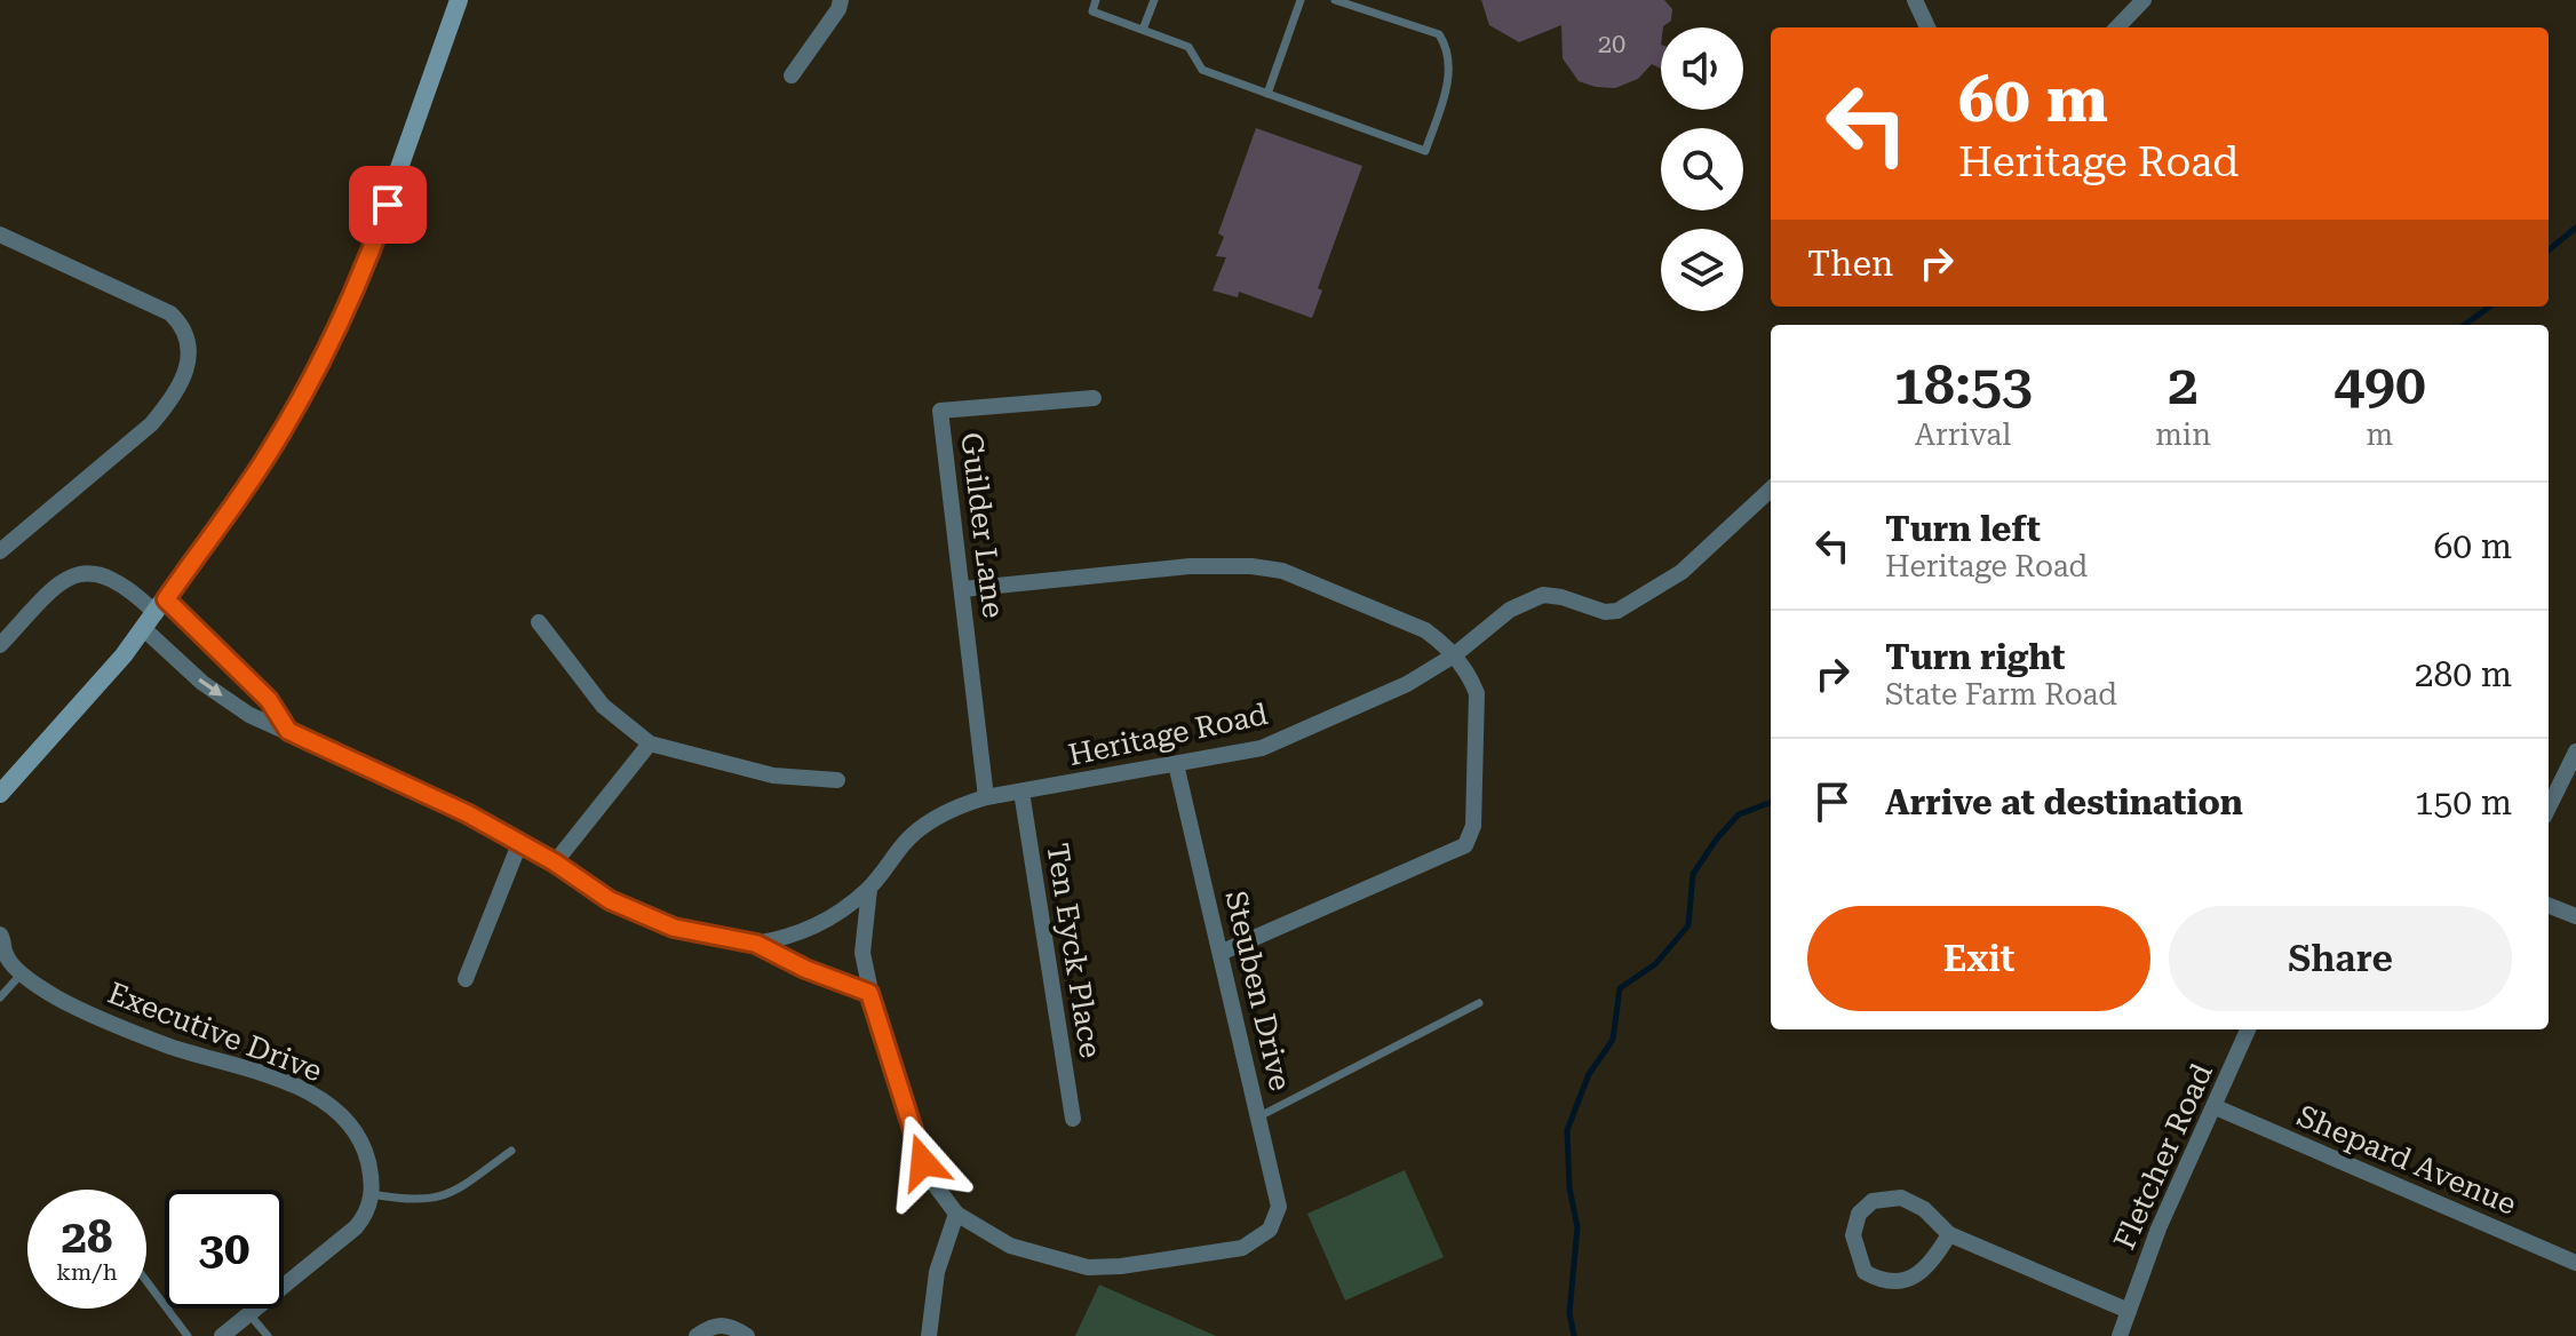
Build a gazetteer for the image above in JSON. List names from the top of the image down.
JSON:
{
  "streets": {
    "street": [
      "Guilder Lane",
      "Heritage Road",
      "Ten Eyck Place",
      "Steuben Drive",
      "Executive Drive",
      "Fletcher Road",
      "Shepard Avenue"
    ]
  },
  "crossings": [
    ["Guilder Lane", "Heritage Road"],
    ["Heritage Road", "Ten Eyck Place"],
    ["Heritage Road", "Steuben Drive"],
    ["Fletcher Road", "Shepard Avenue"]
  ],
  "house_numbers": ["20"],
  "page": {
    "turn": ["60 m", "Heritage Road"],
    "then": "Then",
    "eta": [
      "18:53",
      "Arrival",
      "2",
      "min",
      "490",
      "m"
    ],
    "list": [
      {
        "name": "Turn left",
        "note": "Heritage Road",
        "value": "60 m"
      },
      {
        "name": "Turn right",
        "note": "State Farm Road",
        "value": "280 m"
      },
      {
        "name": "Arrive at destination",
        "value": "150 m"
      }
    ],
    "buttons": ["Exit", "Share"],
    "speed": "28 km/h",
    "limit": "30"
  }
}
